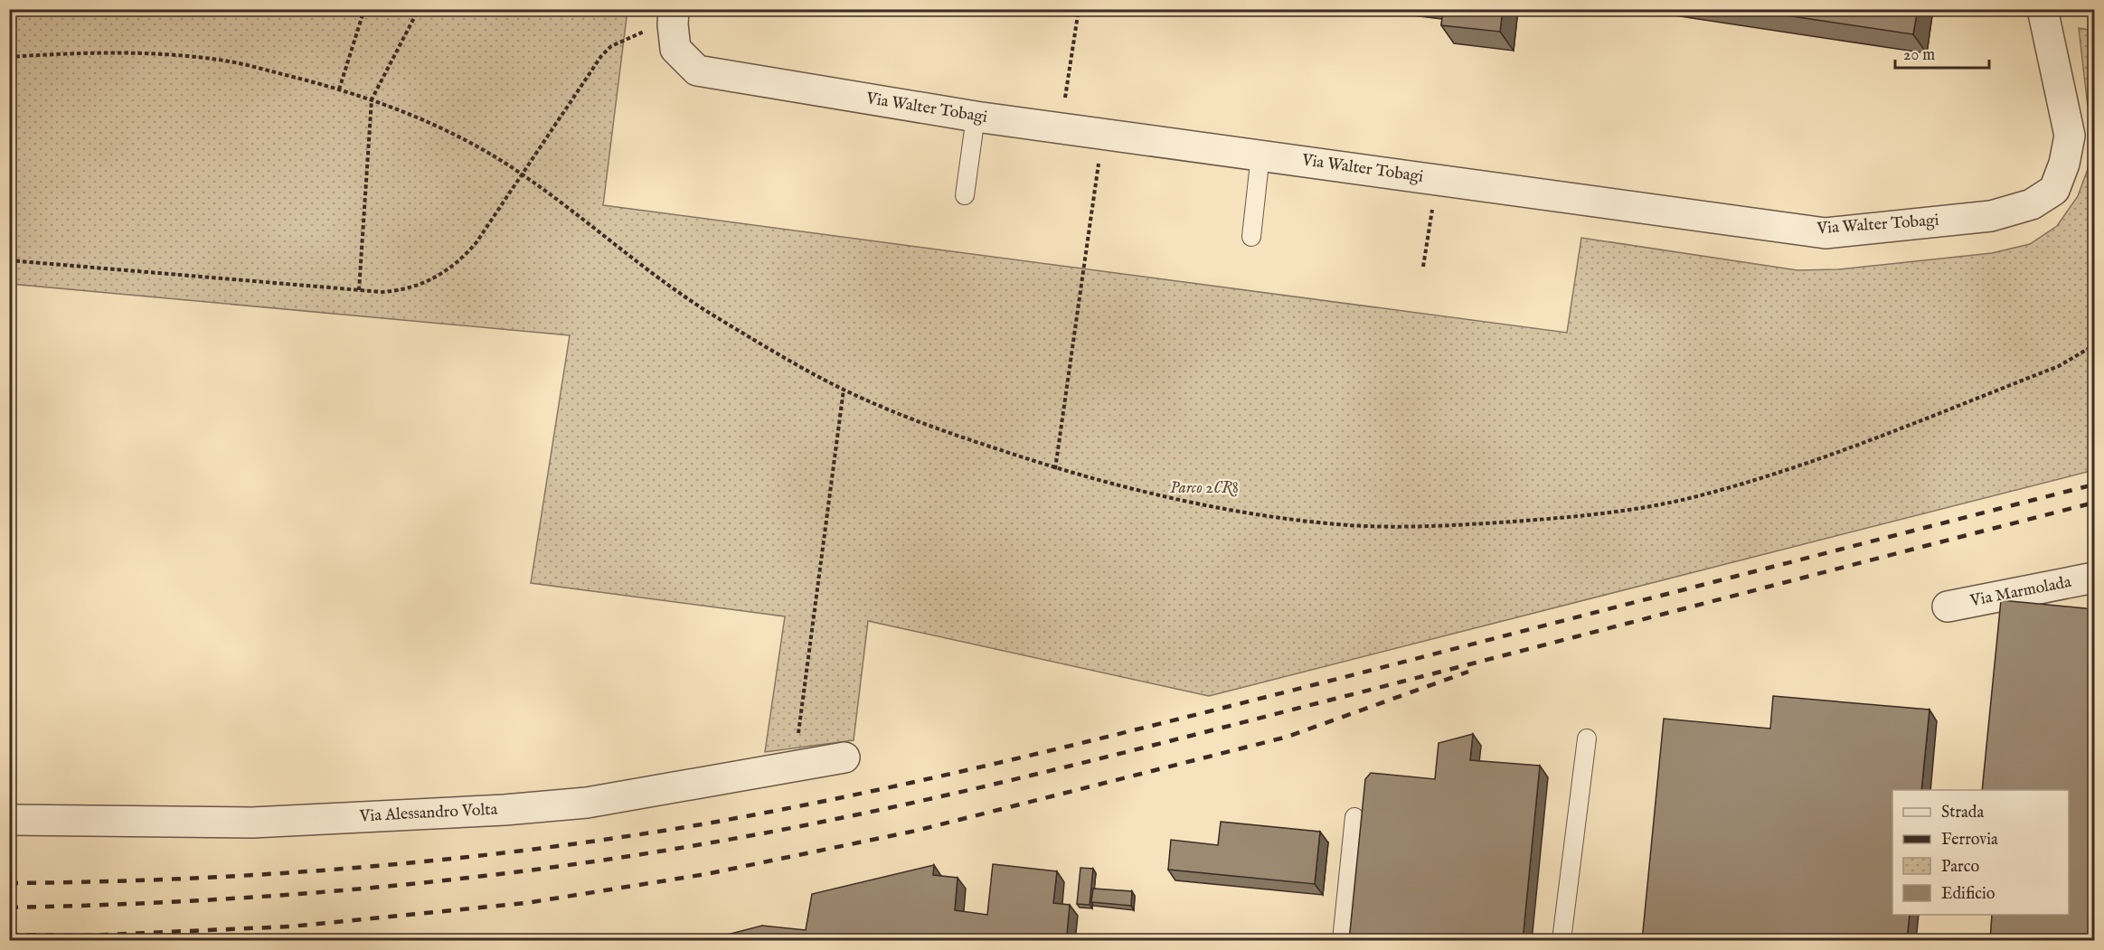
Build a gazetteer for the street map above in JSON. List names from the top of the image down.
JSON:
{
  "streets": {
    "street": ["Via Walter Tobagi", "Via Marmolada", "Via Alessandro Volta"]
  },
  "parks": ["Parco 2CR8"],
  "legend": [
    "Strada",
    "Ferrovia",
    "Parco",
    "Edificio"
  ],
  "scale_bar": "20 m"
}
